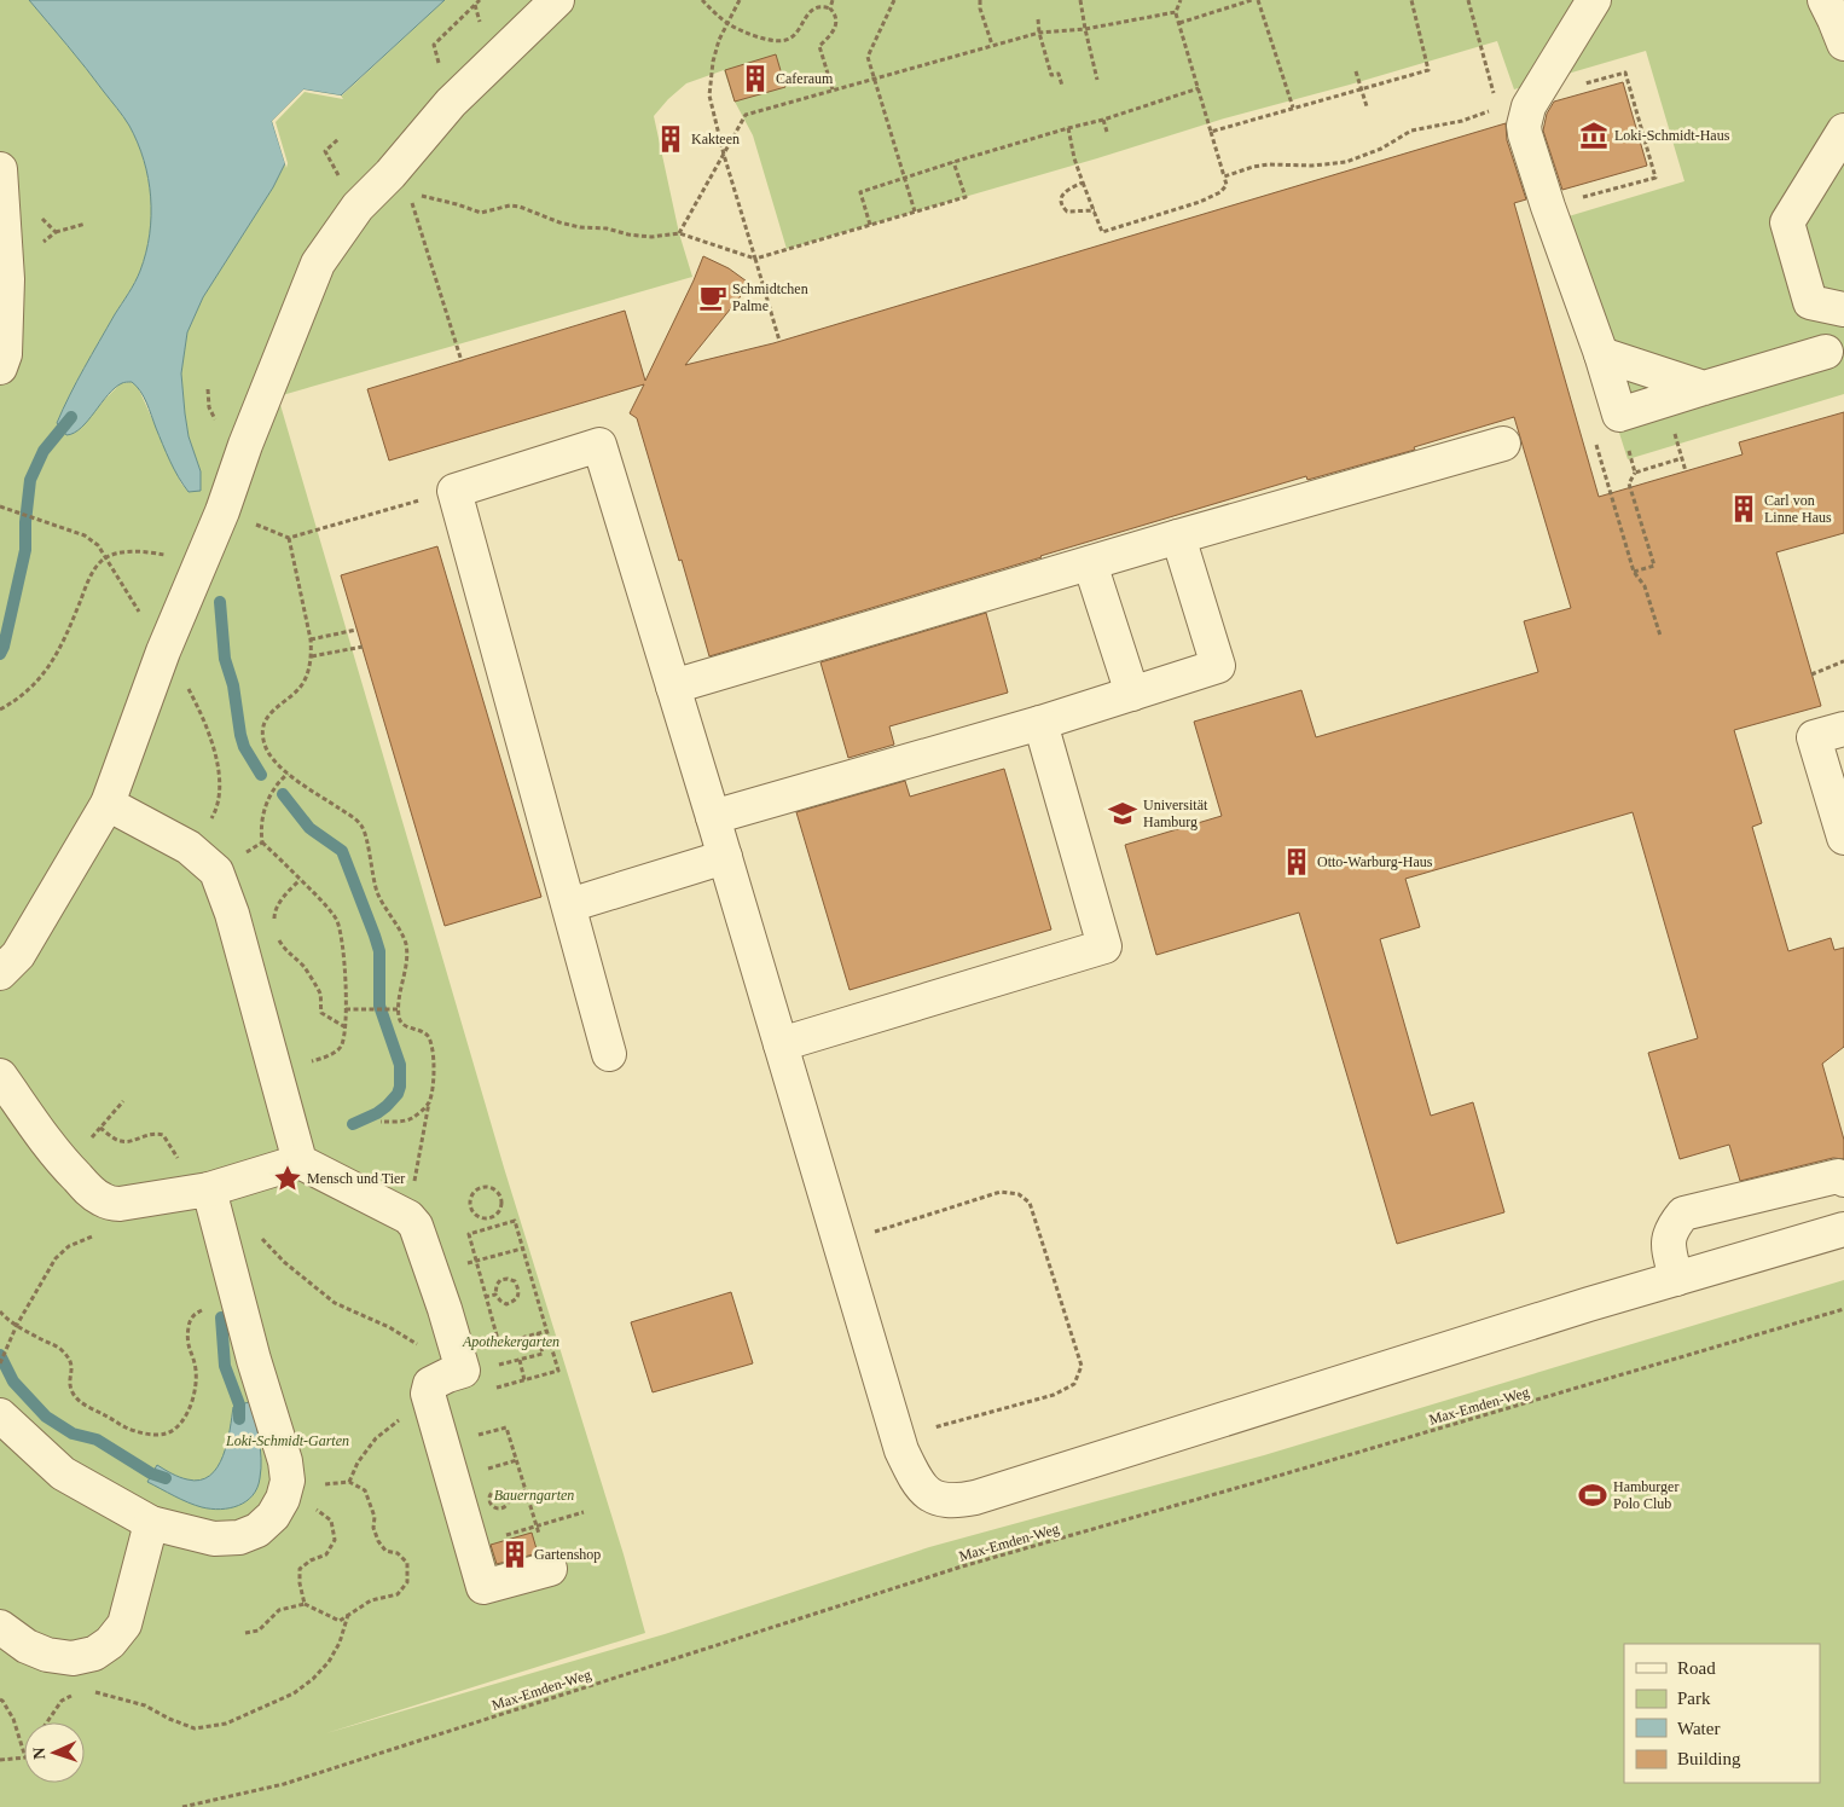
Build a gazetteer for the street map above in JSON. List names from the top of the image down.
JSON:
{
  "streets": {
    "path": ["Max-Emden-Weg"]
  },
  "parks": ["Apothekergarten", "Loki-Schmidt-Garten", "Bauerngarten"],
  "places": {
    "building": [
      "Caferaum",
      "Kakteen",
      "Carl von Linne Haus",
      "Otto-Warburg-Haus",
      "Gartenshop"
    ],
    "museum": ["Loki-Schmidt-Haus"],
    "cafe": ["Schmidtchen Palme"],
    "school or university": ["Universität Hamburg"],
    "place": ["Mensch und Tier"],
    "sports": ["Hamburger Polo Club"]
  },
  "legend": [
    "Road",
    "Park",
    "Water",
    "Building"
  ],
  "north": "left"
}
